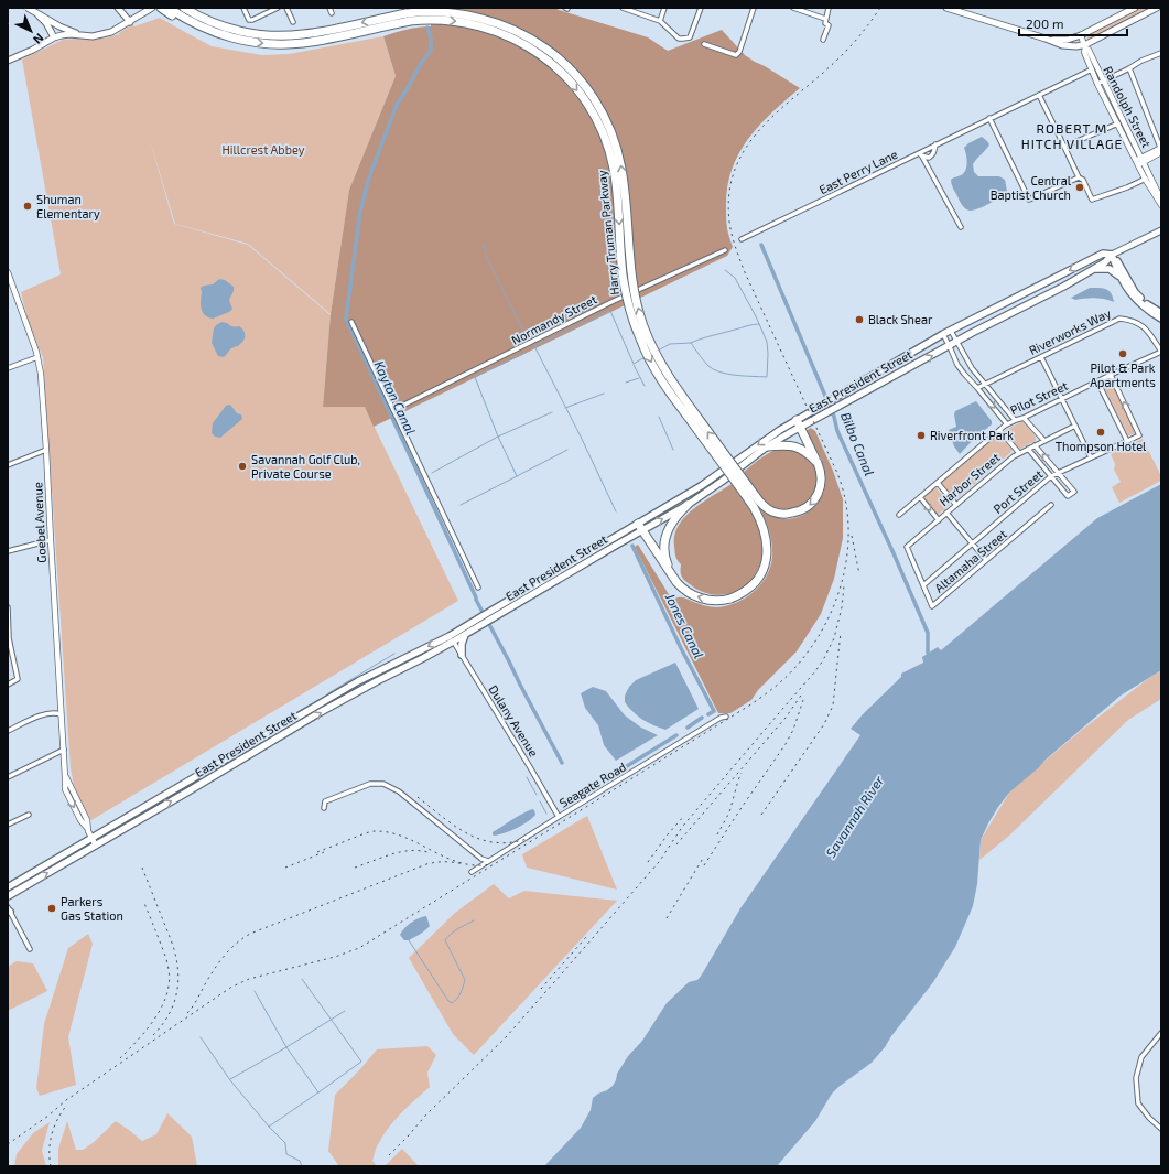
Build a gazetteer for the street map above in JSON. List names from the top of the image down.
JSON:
{
  "streets": {
    "highway": ["Harry Truman Parkway"],
    "main road": ["East President Street"],
    "street": [
      "Randolph Street",
      "East Perry Lane",
      "Normandy Street",
      "Riverworks Way",
      "Pilot Street",
      "Harbor Street",
      "Port Street",
      "Goebel Avenue",
      "Altamaha Street",
      "Dulany Avenue",
      "Seagate Road"
    ]
  },
  "crossings": [
    ["Harry Truman Parkway", "East President Street"],
    ["Riverworks Way", "Pilot Street"],
    ["East President Street", "Goebel Avenue"],
    ["East President Street", "Dulany Avenue"],
    ["Pilot Street", "Port Street"],
    ["Harbor Street", "Altamaha Street"],
    ["Port Street", "Altamaha Street"],
    ["Dulany Avenue", "Seagate Road"]
  ],
  "districts": ["ROBERT M HITCH VILLAGE"],
  "water": [
    "Kayton Canal",
    "Bilbo Canal",
    "Jones Canal",
    "Savannah River"
  ],
  "parks": ["Hillcrest Abbey"],
  "places": [
    "Central Baptist Church",
    "Shuman Elementary",
    "Black Shear",
    "Pilot & Park Apartments",
    "Thompson Hotel",
    "Riverfront Park",
    "Savannah Golf Club, Private Course",
    "Parkers Gas Station"
  ],
  "scale_bar": "200 m",
  "north": "bottom right"
}
